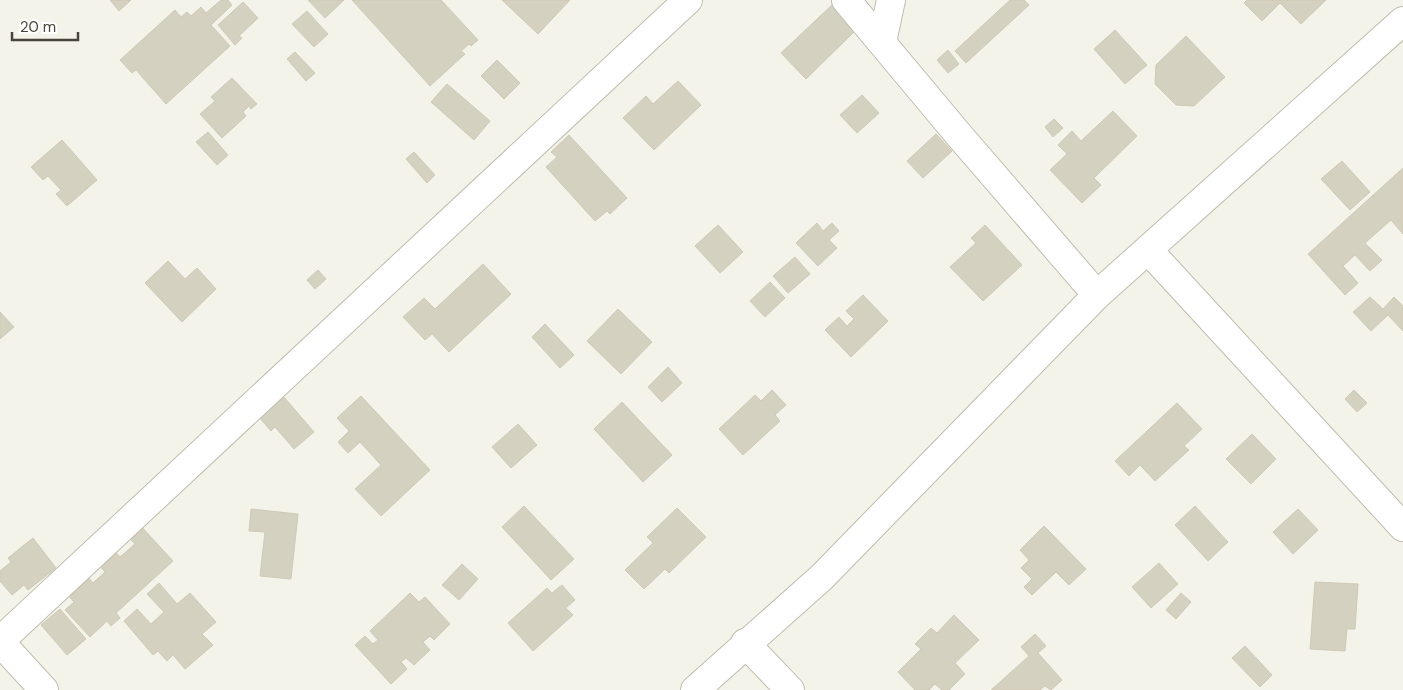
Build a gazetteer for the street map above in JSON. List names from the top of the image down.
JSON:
{
  "scale_bar": "20 m"
}
